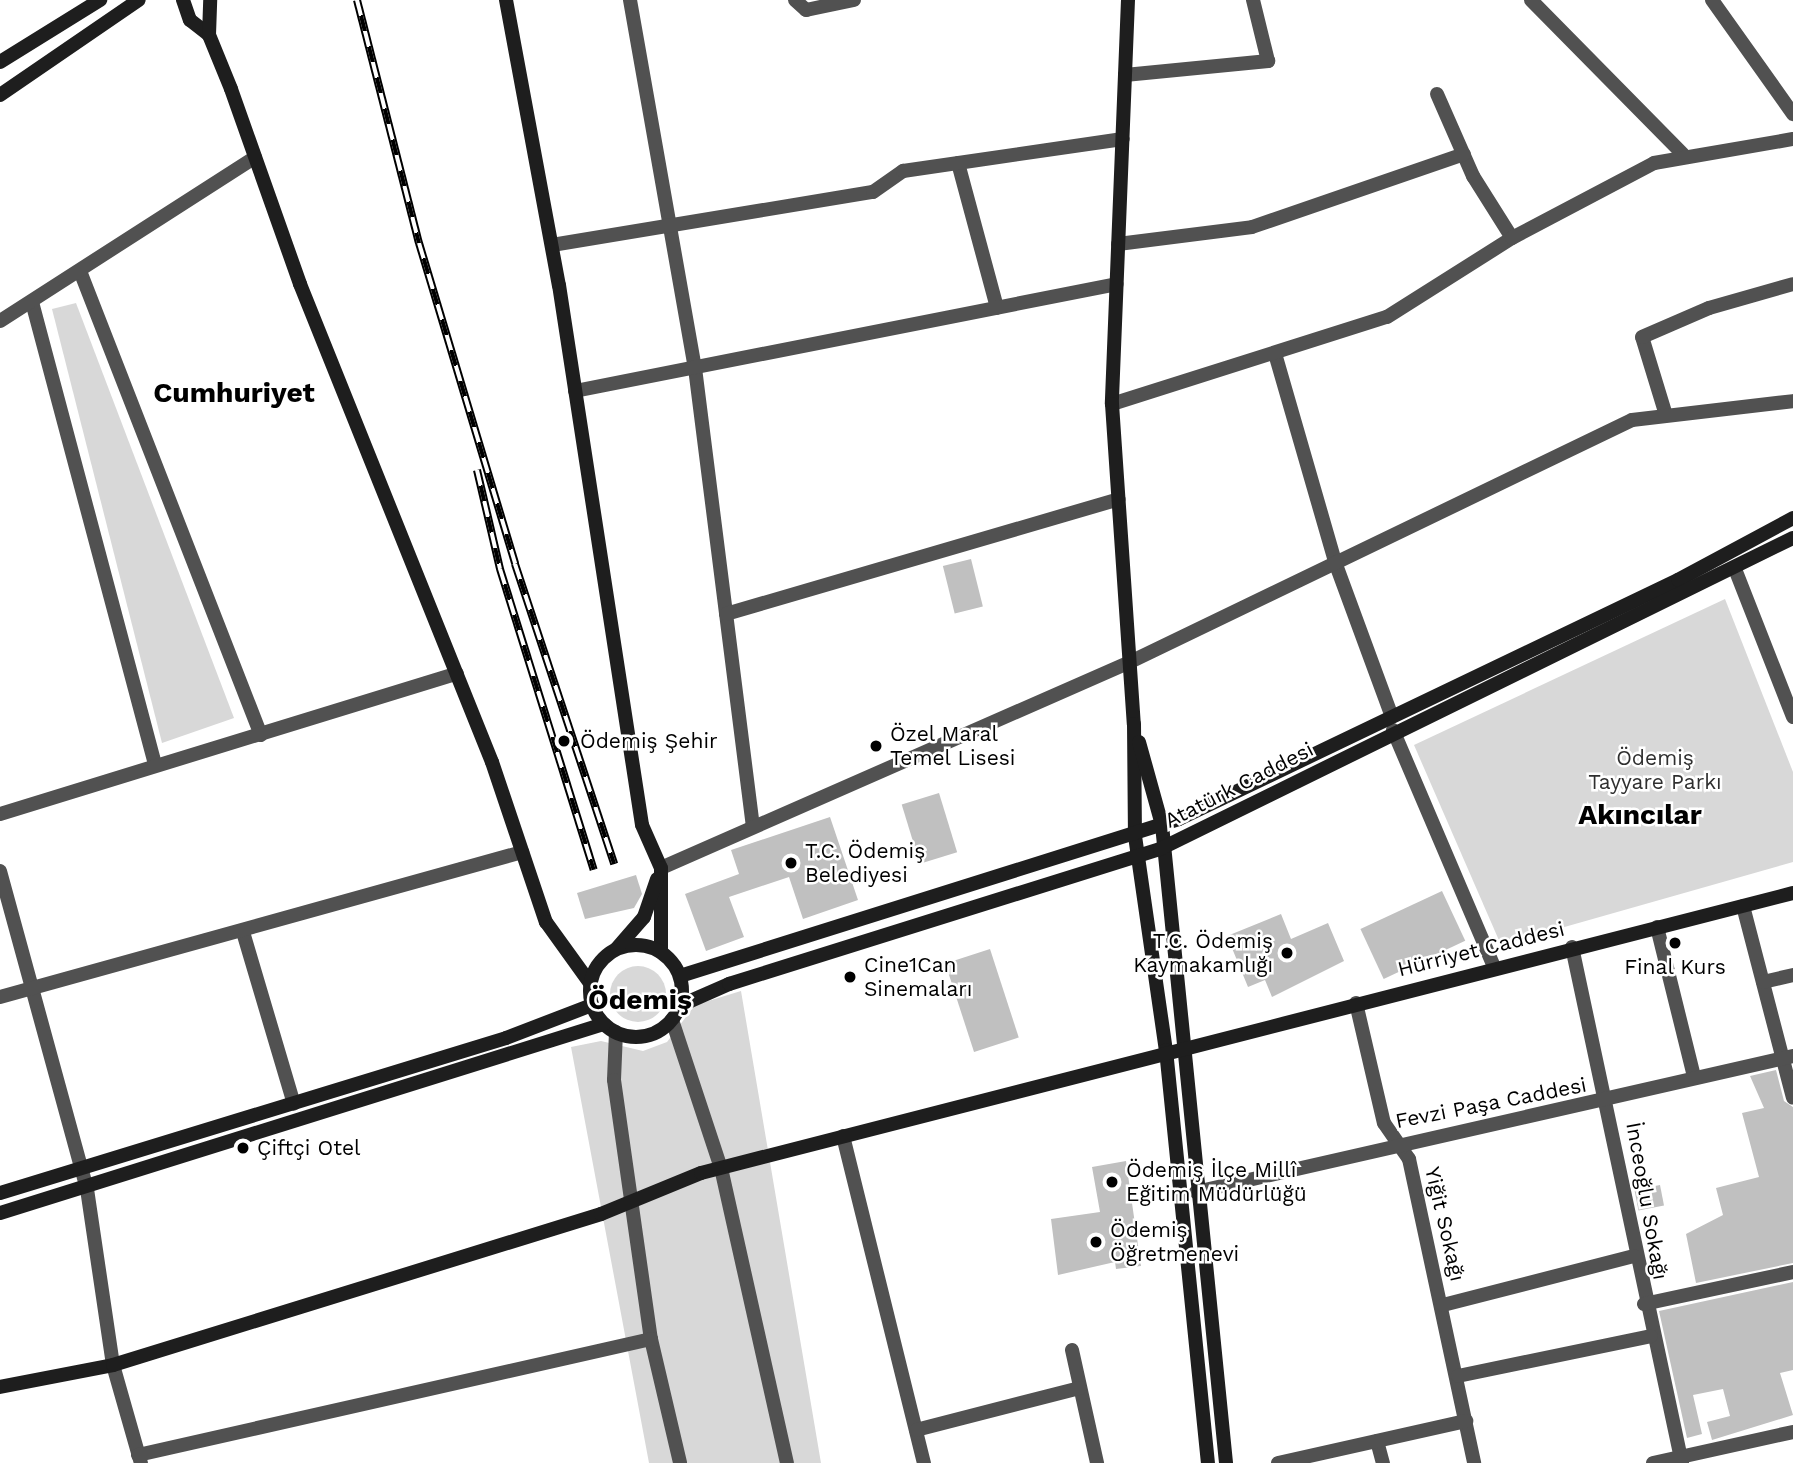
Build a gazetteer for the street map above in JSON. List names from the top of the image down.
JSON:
{
  "streets": {
    "street": [
      "Atatürk Caddesi",
      "Hürriyet Caddesi",
      "Fevzi Paşa Caddesi",
      "İnceoğlu Sokağı",
      "Yiğit Sokağı"
    ]
  },
  "crossings": [
    ["Hürriyet Caddesi", "İnceoğlu Sokağı"],
    ["Hürriyet Caddesi", "Yiğit Sokağı"],
    ["Fevzi Paşa Caddesi", "İnceoğlu Sokağı"],
    ["Fevzi Paşa Caddesi", "Yiğit Sokağı"]
  ],
  "districts": ["Cumhuriyet", "Akıncılar", "Ödemiş"],
  "parks": ["Ödemiş Tayyare Parkı"],
  "places": [
    "Ödemiş Şehir",
    "Özel Maral Temel Lisesi",
    "T.C. Ödemiş Belediyesi",
    "Final Kurs",
    "T.C. Ödemiş Kaymakamlığı",
    "Cine1Can Sinemaları",
    "Çiftçi Otel",
    "Ödemiş İlçe Millî Eğitim Müdürlüğü",
    "Ödemiş Öğretmenevi"
  ]
}
